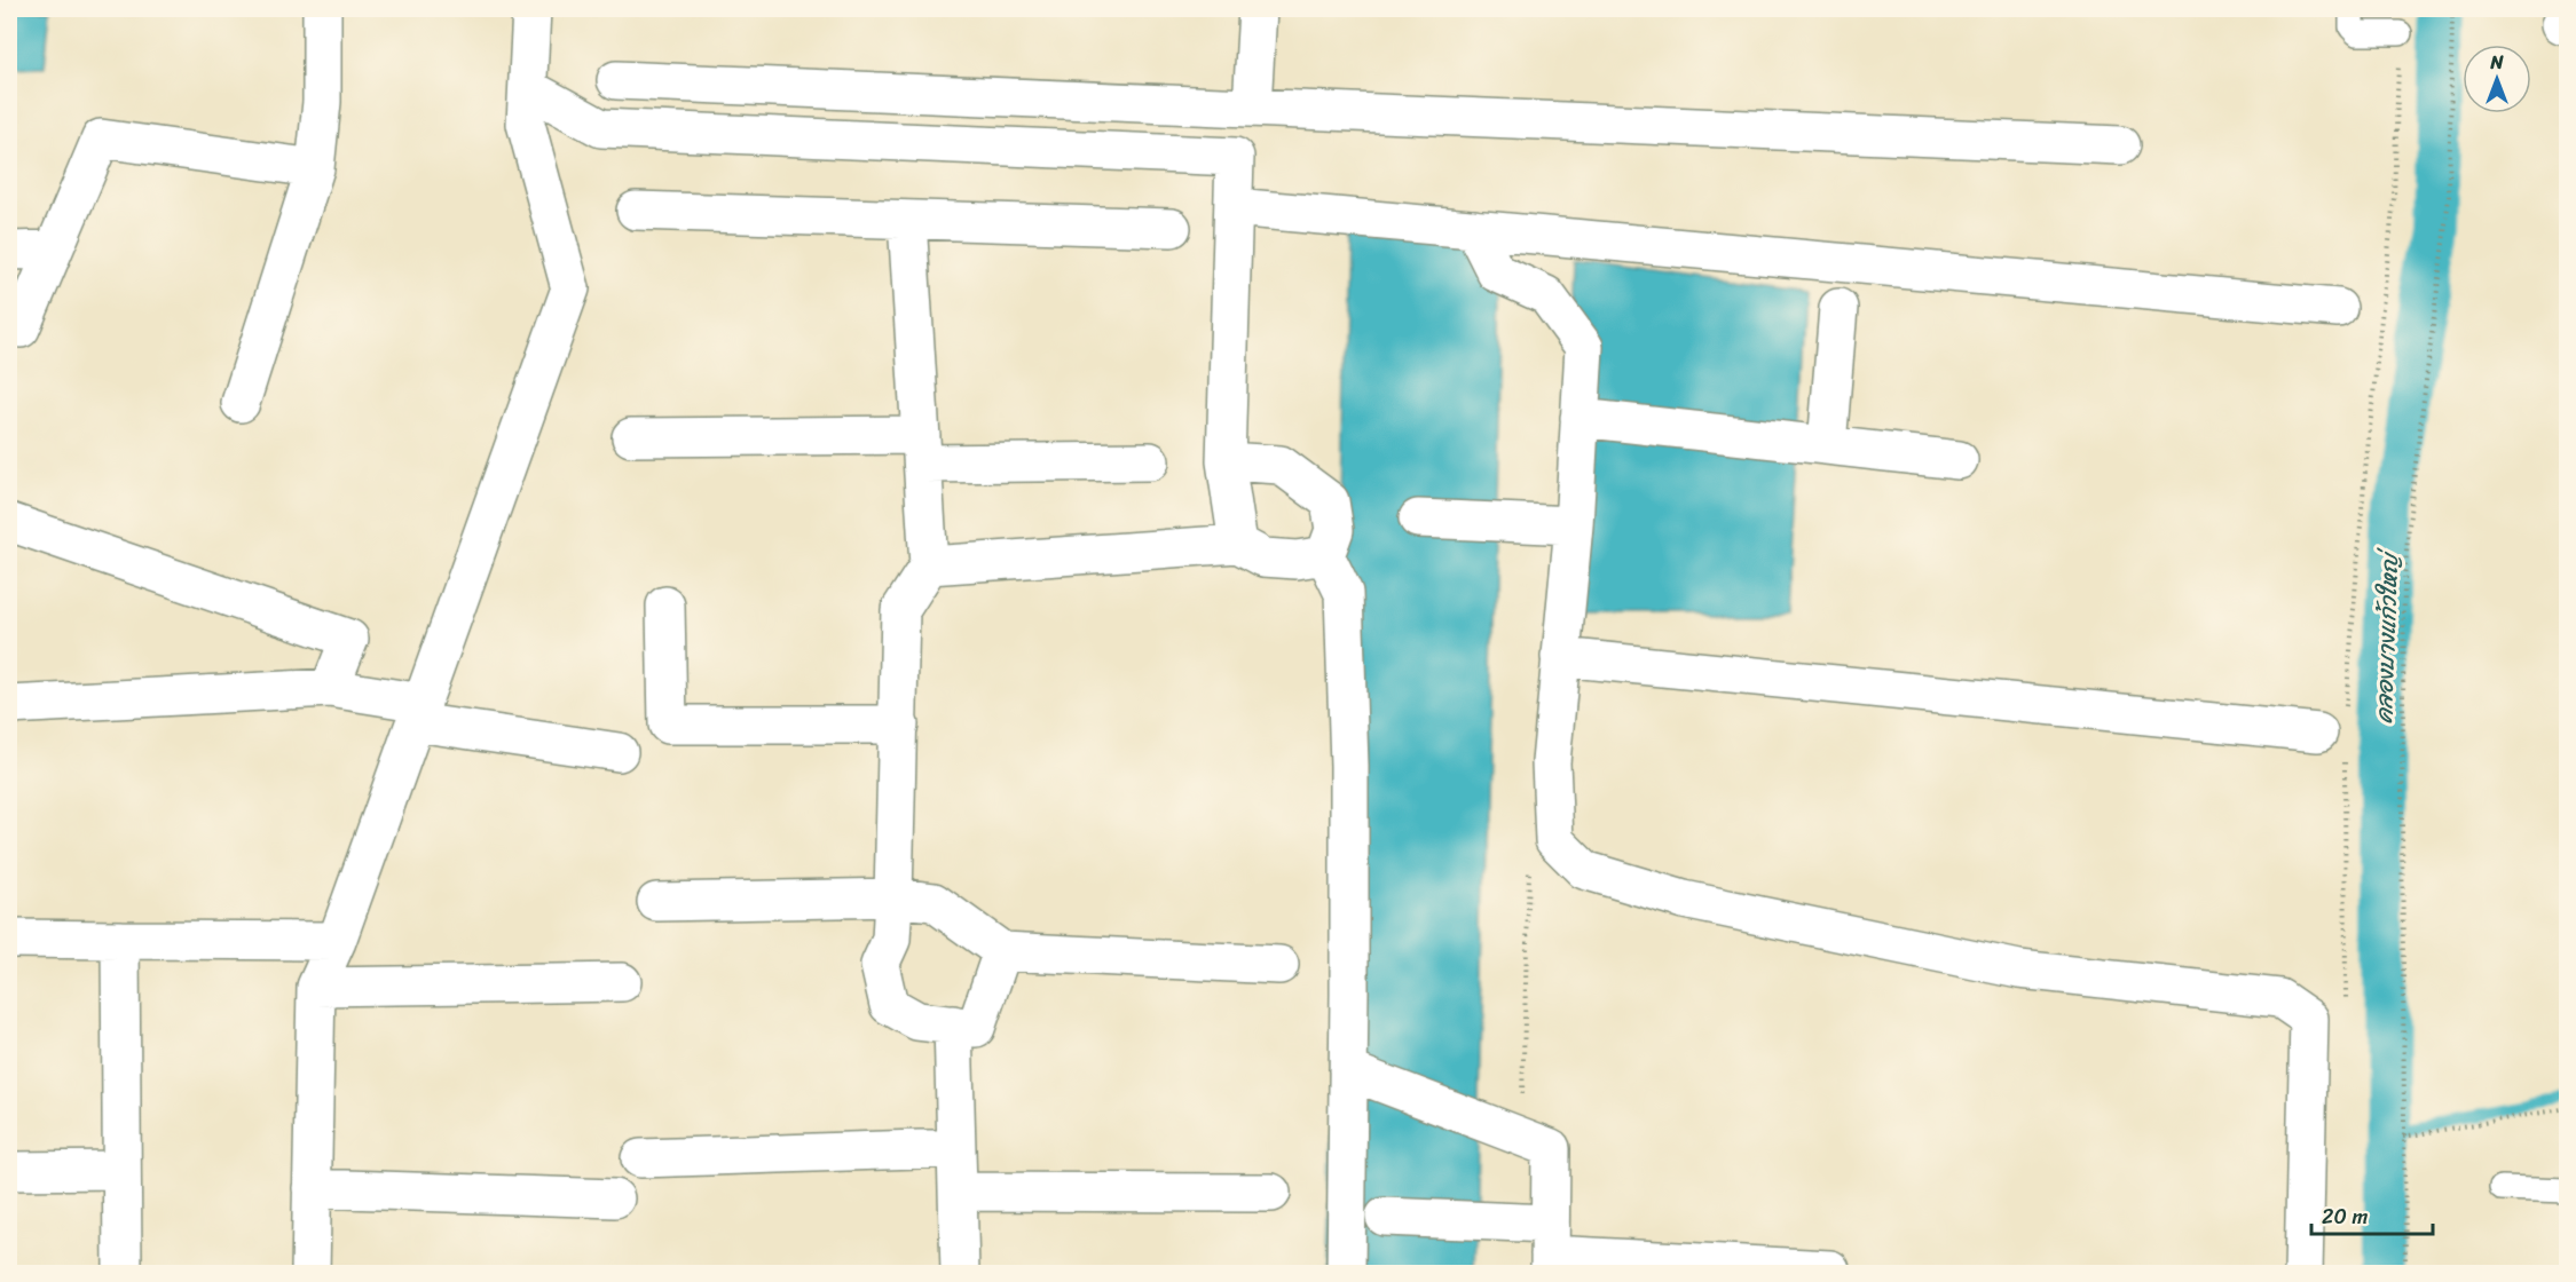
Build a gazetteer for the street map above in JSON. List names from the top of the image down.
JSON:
{
  "water": ["คลองบางแก้วใหญ่"],
  "scale_bar": "20 m",
  "north": "top"
}
